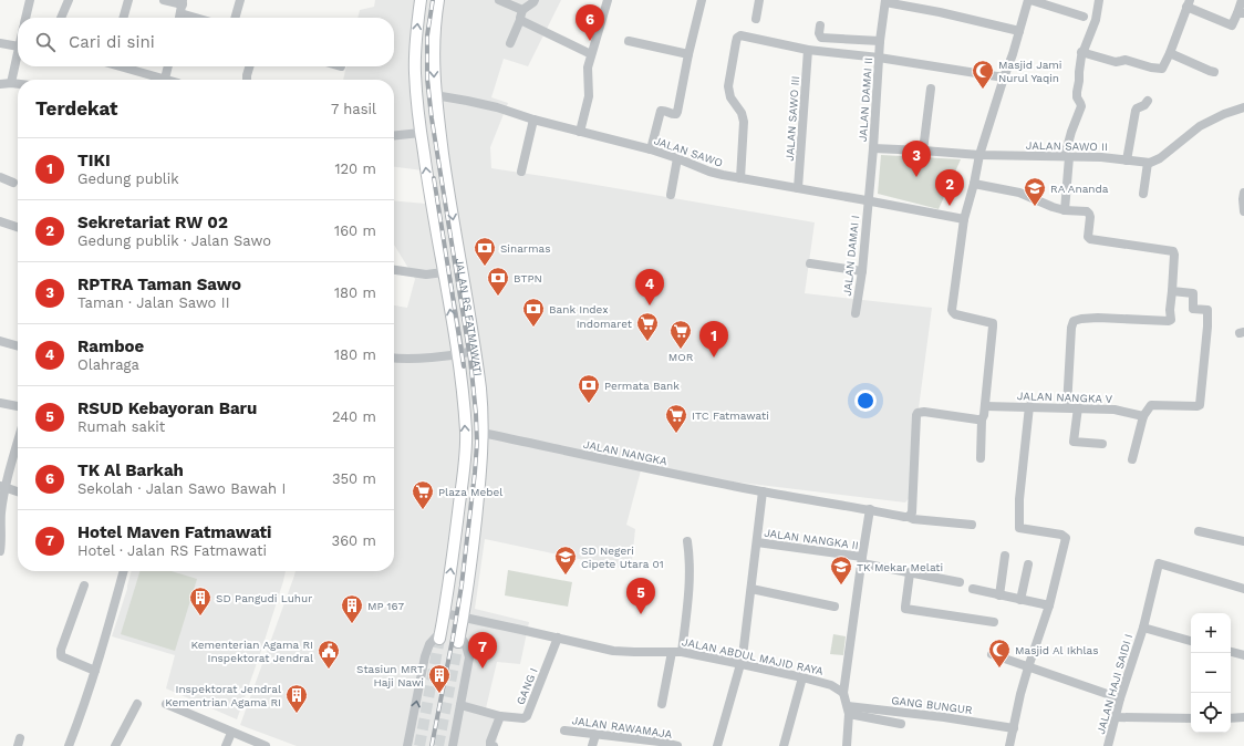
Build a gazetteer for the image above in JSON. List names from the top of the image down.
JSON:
{
  "streets": {
    "main road": ["JALAN RS FATMAWATI"],
    "street": [
      "JALAN DAMAI II",
      "JALAN SAWO III",
      "JALAN SAWO II",
      "JALAN SAWO",
      "JALAN DAMAI I",
      "JALAN NANGKA V",
      "JALAN NANGKA",
      "JALAN NANGKA II",
      "JALAN ABDUL MAJID RAYA",
      "JALAN HAJI SAIDI I",
      "GANG I",
      "GANG BUNGUR",
      "JALAN RAWAMAJA"
    ]
  },
  "crossings": [
    ["JALAN DAMAI II", "JALAN SAWO II"],
    ["JALAN DAMAI II", "JALAN SAWO"],
    ["JALAN DAMAI II", "JALAN DAMAI I"],
    ["JALAN SAWO III", "JALAN SAWO"],
    ["JALAN SAWO", "JALAN DAMAI I"],
    ["JALAN SAWO", "JALAN RS FATMAWATI"],
    ["JALAN RS FATMAWATI", "JALAN NANGKA"],
    ["JALAN RS FATMAWATI", "JALAN ABDUL MAJID RAYA"],
    ["JALAN ABDUL MAJID RAYA", "GANG I"]
  ],
  "places": {
    "mosque": ["Masjid Jami Nurul Yaqin", "Masjid Al Ikhlas"],
    "school or university": ["RA Ananda", "SD Negeri Cipete Utara 01", "TK Mekar Melati"],
    "bank": [
      "Sinarmas",
      "BTPN",
      "Bank Index",
      "Permata Bank"
    ],
    "supermarket": [
      "Indomaret",
      "MOR",
      "ITC Fatmawati",
      "Plaza Mebel"
    ],
    "building": [
      "SD Pangudi Luhur",
      "MP 167",
      "Stasiun MRT Haji Nawi",
      "Inspektorat Jendral Kementrian Agama RI"
    ],
    "public building": ["Kementerian Agama RI Inspektorat Jendral"]
  },
  "page": {
    "pins": [
      "6",
      "3",
      "2",
      "4",
      "1",
      "5",
      "7"
    ],
    "search": "Cari di sini",
    "heading": ["Terdekat", "7 hasil"],
    "list": [
      {
        "mark": "1",
        "name": "TIKI",
        "note": "Gedung publik",
        "value": "120 m"
      },
      {
        "mark": "2",
        "name": "Sekretariat RW 02",
        "note": "Gedung publik · Jalan Sawo",
        "value": "160 m"
      },
      {
        "mark": "3",
        "name": "RPTRA Taman Sawo",
        "note": "Taman · Jalan Sawo II",
        "value": "180 m"
      },
      {
        "mark": "4",
        "name": "Ramboe",
        "note": "Olahraga",
        "value": "180 m"
      },
      {
        "mark": "5",
        "name": "RSUD Kebayoran Baru",
        "note": "Rumah sakit",
        "value": "240 m"
      },
      {
        "mark": "6",
        "name": "TK Al Barkah",
        "note": "Sekolah · Jalan Sawo Bawah I",
        "value": "350 m"
      },
      {
        "mark": "7",
        "name": "Hotel Maven Fatmawati",
        "note": "Hotel · Jalan RS Fatmawati",
        "value": "360 m"
      }
    ],
    "map_buttons": ["+", "−"]
  }
}
